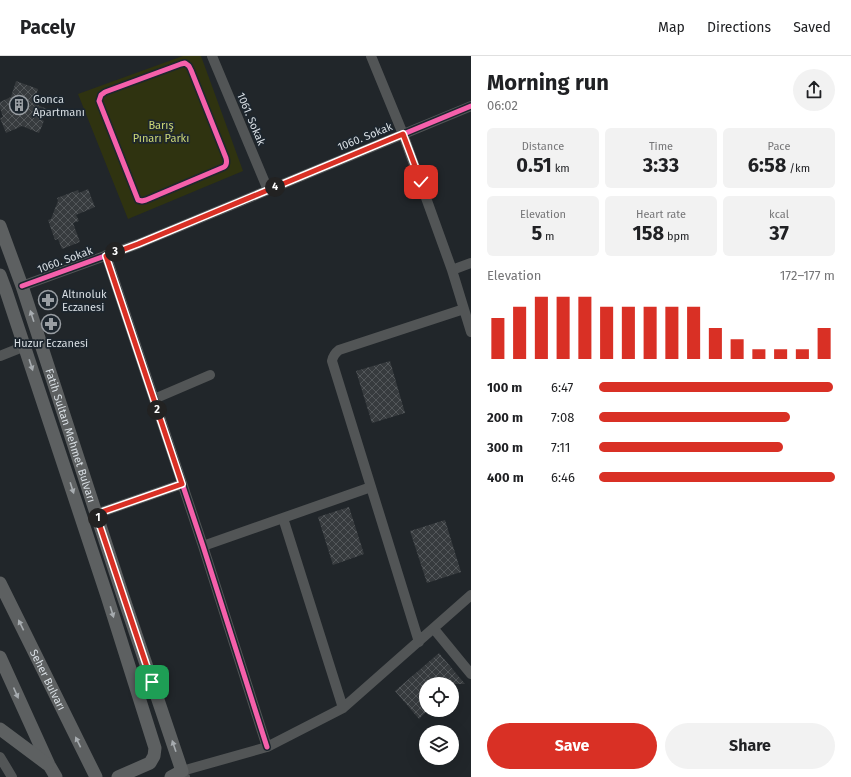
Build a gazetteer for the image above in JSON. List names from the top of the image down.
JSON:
{
  "streets": {
    "main road": ["Fatih Sultan Mehmet Bulvarı", "Seher Bulvarı"],
    "street": ["1061. Sokak", "1060. Sokak"]
  },
  "crossings": [
    ["1061. Sokak", "1060. Sokak"],
    ["1060. Sokak", "Fatih Sultan Mehmet Bulvarı"]
  ],
  "parks": ["Barış Pınarı Parkı"],
  "places": {
    "building": ["Gonca Apartmanı"],
    "pharmacy": ["Altınoluk Eczanesi", "Huzur Eczanesi"]
  },
  "page": {
    "header": "Pacely",
    "nav": ["Map", "Directions", "Saved"],
    "heading": ["Morning run", "06:02"],
    "stats": [
      ["Distance", "0.51 km"],
      ["Time", "3:33"],
      ["Pace", "6:58 /km"],
      ["Elevation", "5 m"],
      ["Heart rate", "158 bpm"],
      ["kcal", "37"]
    ],
    "pins": [
      "4",
      "3",
      "2",
      "1"
    ],
    "chart": ["Elevation", "172–177 m"],
    "list": [
      {
        "name": "100 m",
        "note": "6:47"
      },
      {
        "name": "200 m",
        "note": "7:08"
      },
      {
        "name": "300 m",
        "note": "7:11"
      },
      {
        "name": "400 m",
        "note": "6:46"
      }
    ],
    "buttons": ["Save", "Share"]
  }
}
